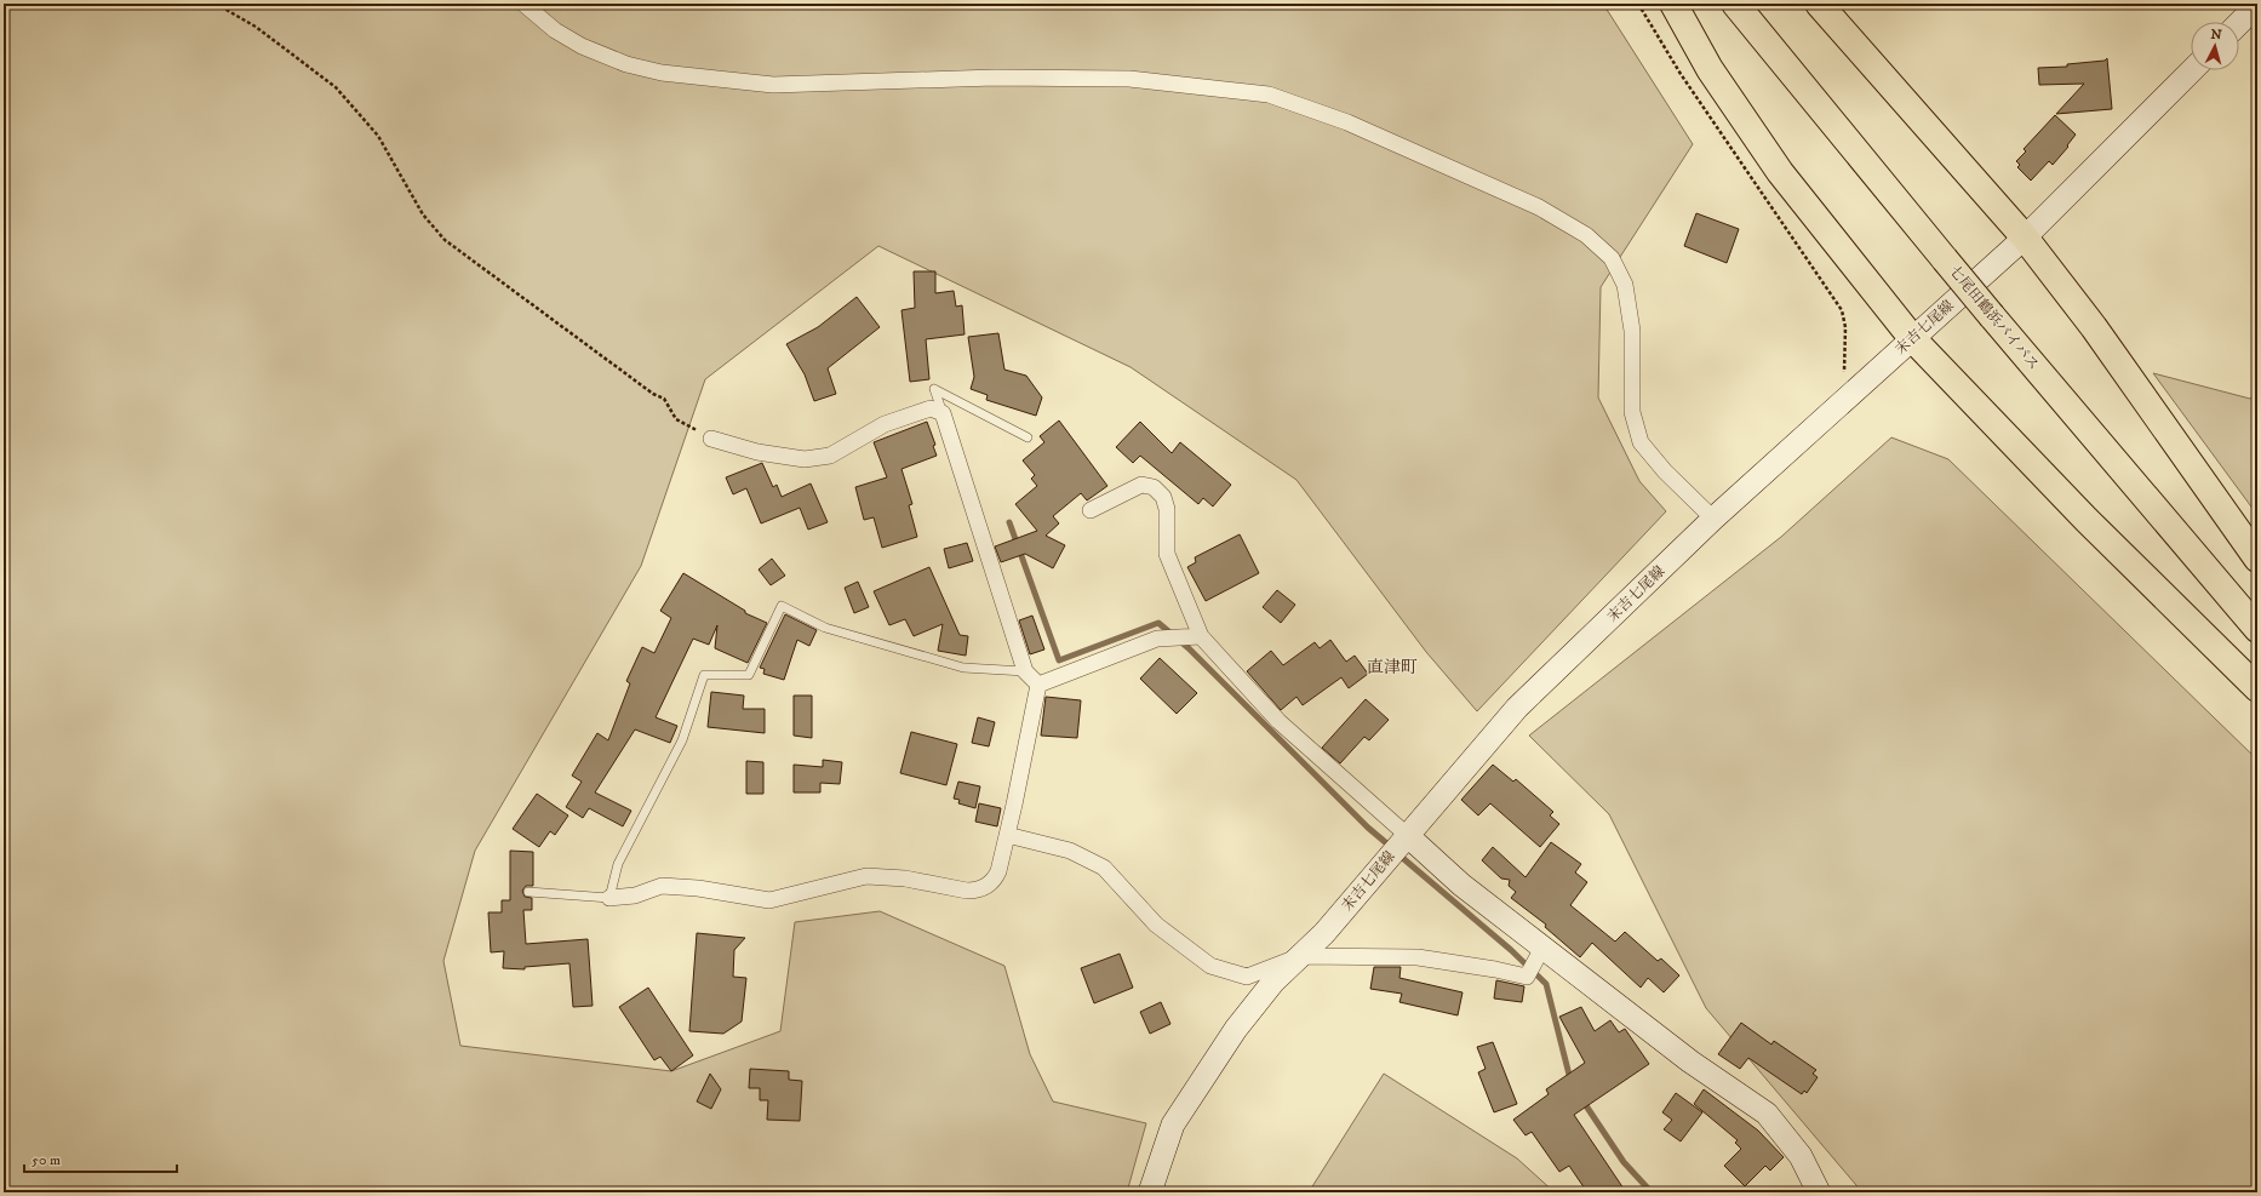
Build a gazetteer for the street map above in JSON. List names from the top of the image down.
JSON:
{
  "streets": {
    "highway": ["七尾田鶴浜バイパス"],
    "main road": ["末吉七尾線"]
  },
  "districts": ["直津町"],
  "scale_bar": "50 m",
  "north": "top"
}
